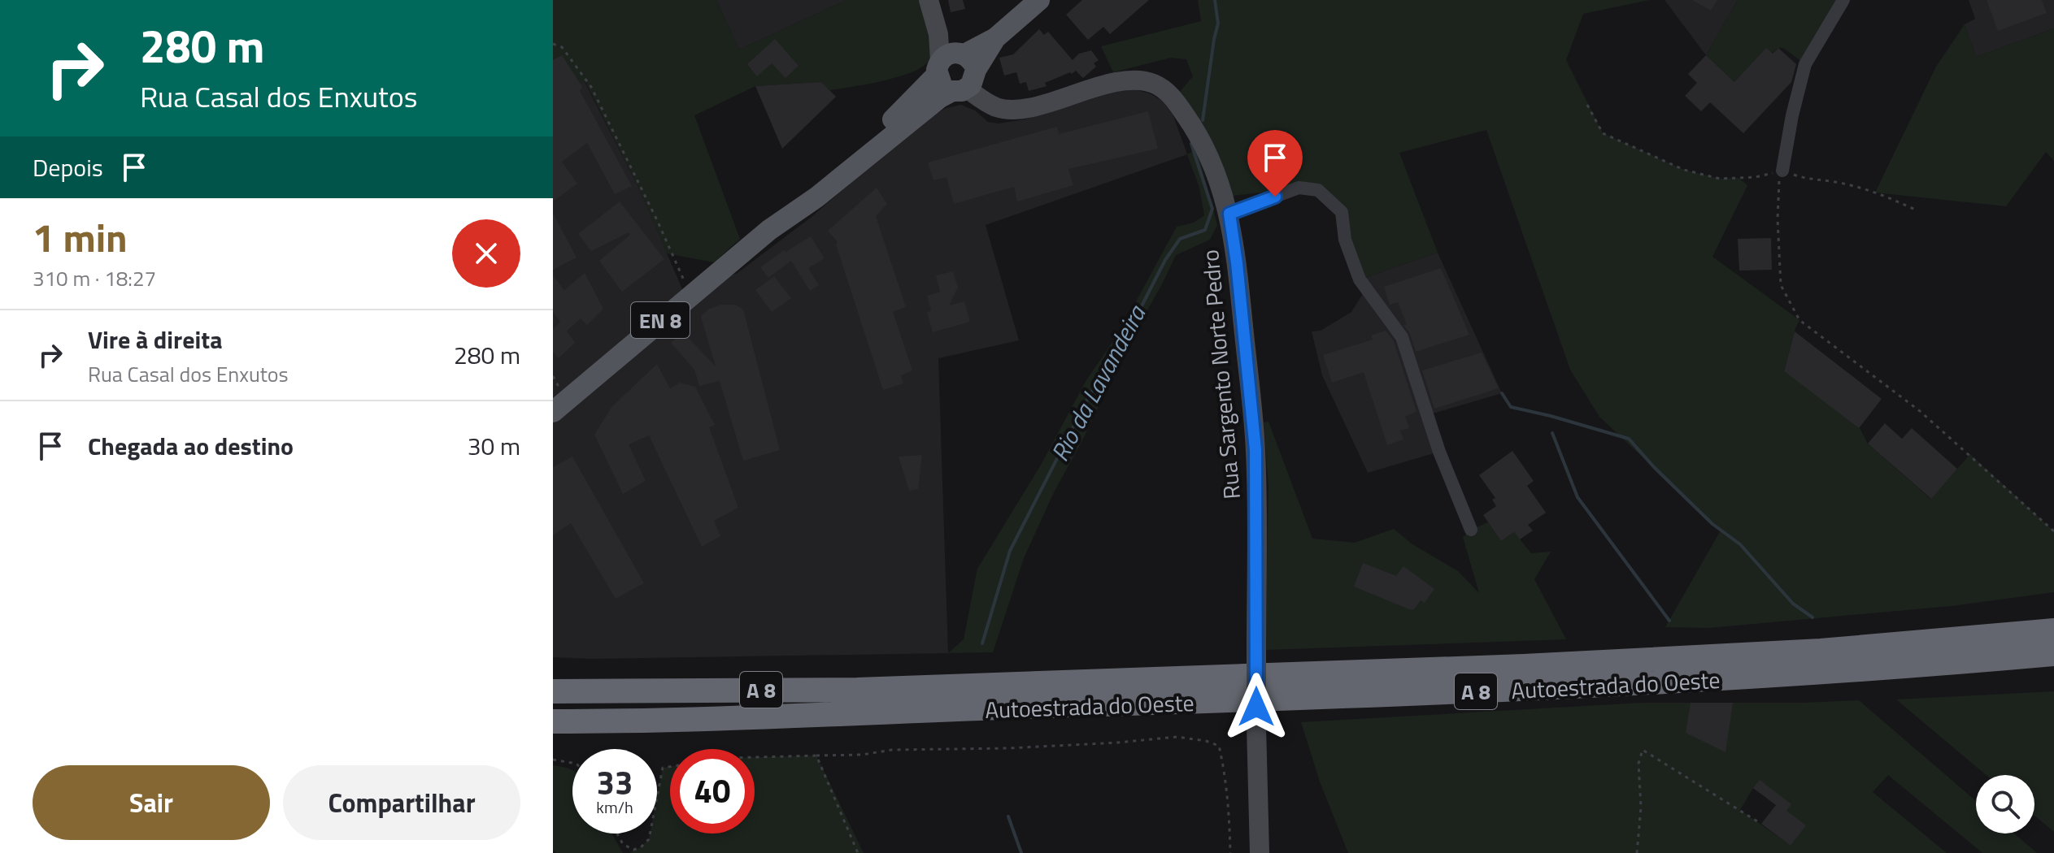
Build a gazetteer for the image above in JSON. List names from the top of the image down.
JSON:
{
  "streets": {
    "highway": ["Autoestrada do Oeste", "A 8"],
    "main road": ["EN 8"],
    "street": ["Rua Sargento Norte Pedro"]
  },
  "crossings": [
    ["EN 8", "Rua Sargento Norte Pedro"]
  ],
  "water": ["Rio da Lavandeira"],
  "page": {
    "turn": ["280 m", "Rua Casal dos Enxutos"],
    "then": "Depois",
    "heading": ["1 min", "310 m · 18:27"],
    "list": [
      {
        "name": "Vire à direita",
        "note": "Rua Casal dos Enxutos",
        "value": "280 m"
      },
      {
        "name": "Chegada ao destino",
        "value": "30 m"
      }
    ],
    "speed": "33 km/h",
    "limit": "40",
    "buttons": ["Sair", "Compartilhar"]
  }
}
